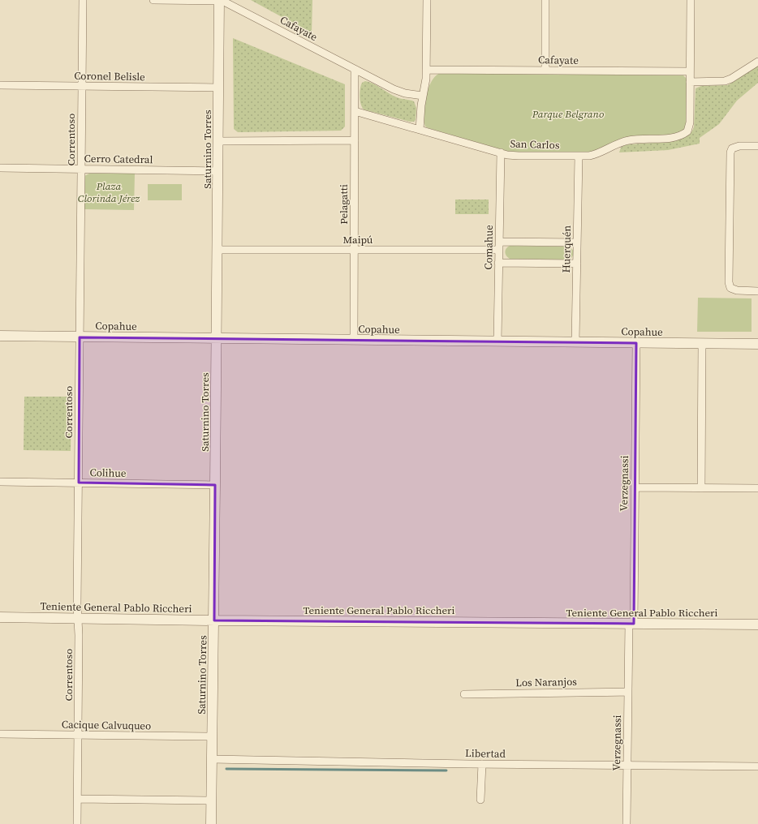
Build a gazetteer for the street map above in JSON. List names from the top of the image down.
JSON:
{
  "streets": {
    "street": [
      "Cafayate",
      "Coronel Belisle",
      "Correntoso",
      "San Carlos",
      "Saturnino Torres",
      "Cerro Catedral",
      "Pelagatti",
      "Maipú",
      "Comahue",
      "Huerquén",
      "Copahue",
      "Colihue",
      "Verzegnassi",
      "Teniente General Pablo Riccheri",
      "Los Naranjos",
      "Cacique Calvuqueo",
      "Libertad"
    ]
  },
  "crossings": [
    ["Cafayate", "Saturnino Torres"],
    ["Cafayate", "Pelagatti"],
    ["Coronel Belisle", "Correntoso"],
    ["Coronel Belisle", "Saturnino Torres"],
    ["Correntoso", "Cerro Catedral"],
    ["Correntoso", "Copahue"],
    ["Correntoso", "Colihue"],
    ["Correntoso", "Teniente General Pablo Riccheri"],
    ["Correntoso", "Cacique Calvuqueo"],
    ["San Carlos", "Pelagatti"],
    ["San Carlos", "Comahue"],
    ["San Carlos", "Huerquén"],
    ["Saturnino Torres", "Cerro Catedral"],
    ["Saturnino Torres", "Maipú"],
    ["Saturnino Torres", "Copahue"],
    ["Saturnino Torres", "Colihue"],
    ["Saturnino Torres", "Teniente General Pablo Riccheri"],
    ["Saturnino Torres", "Cacique Calvuqueo"],
    ["Saturnino Torres", "Libertad"],
    ["Pelagatti", "Maipú"],
    ["Pelagatti", "Copahue"],
    ["Maipú", "Comahue"],
    ["Comahue", "Copahue"],
    ["Huerquén", "Copahue"],
    ["Copahue", "Verzegnassi"],
    ["Verzegnassi", "Teniente General Pablo Riccheri"],
    ["Verzegnassi", "Los Naranjos"],
    ["Verzegnassi", "Libertad"]
  ],
  "parks": ["Parque Belgrano", "Plaza Clorinda Jérez"]
}
